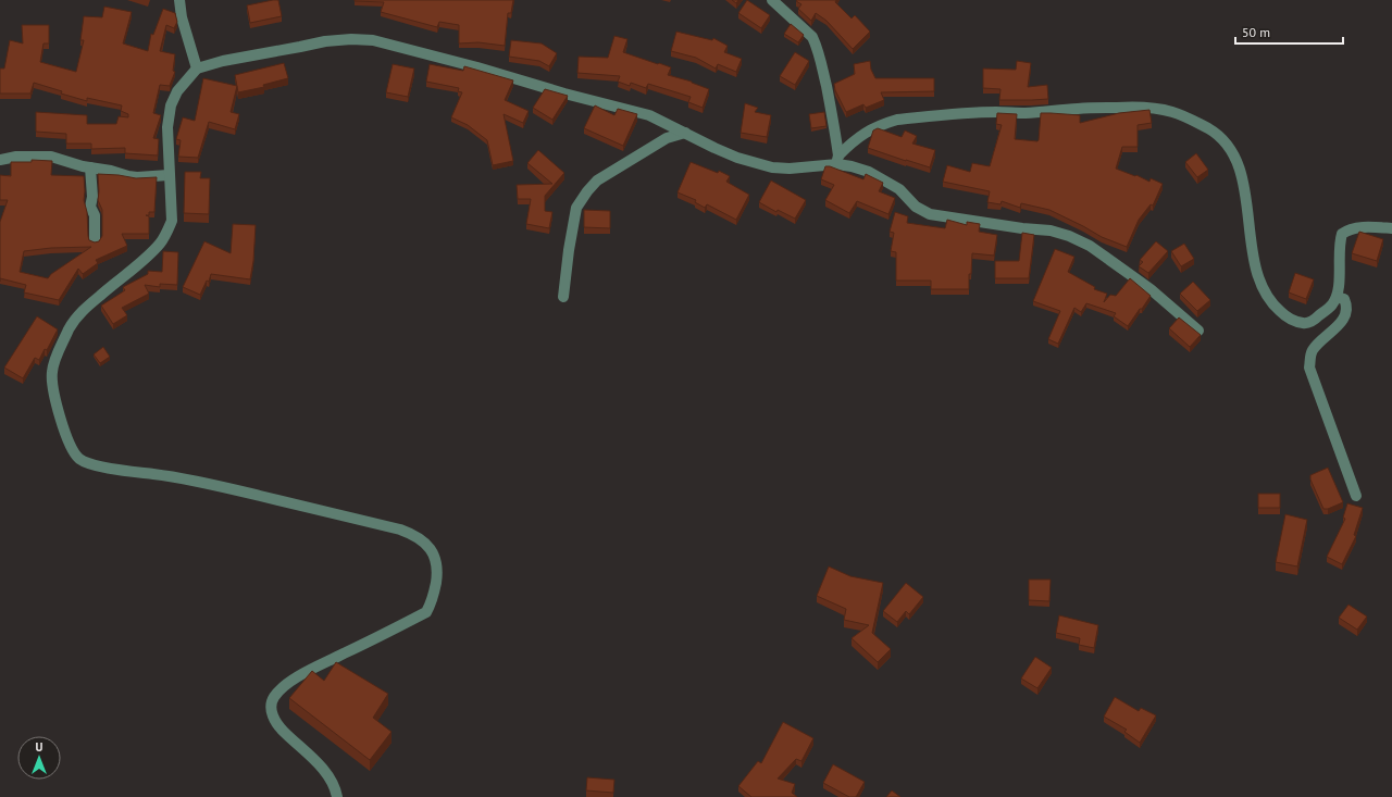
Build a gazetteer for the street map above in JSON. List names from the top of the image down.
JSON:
{
  "scale_bar": "50 m",
  "north": "top"
}
